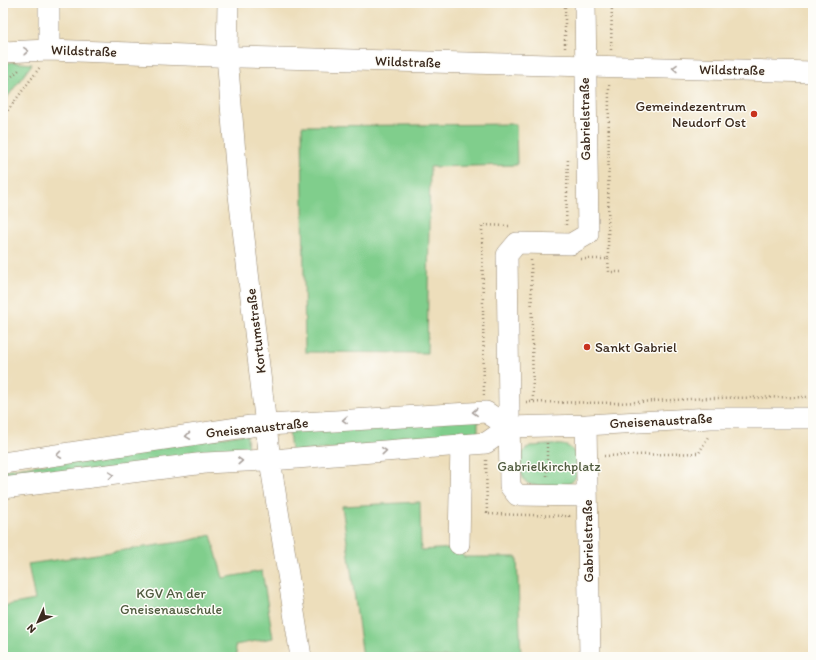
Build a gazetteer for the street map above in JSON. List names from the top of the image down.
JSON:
{
  "streets": {
    "street": [
      "Wildstraße",
      "Gabrielstraße",
      "Kortumstraße",
      "Gneisenaustraße"
    ]
  },
  "crossings": [
    ["Wildstraße", "Gabrielstraße"],
    ["Wildstraße", "Kortumstraße"],
    ["Gabrielstraße", "Gneisenaustraße"],
    ["Kortumstraße", "Gneisenaustraße"]
  ],
  "parks": ["Gabrielkirchplatz", "KGV An der Gneisenauschule"],
  "places": ["Gemeindezentrum Neudorf Ost", "Sankt Gabriel"],
  "north": "bottom left"
}
